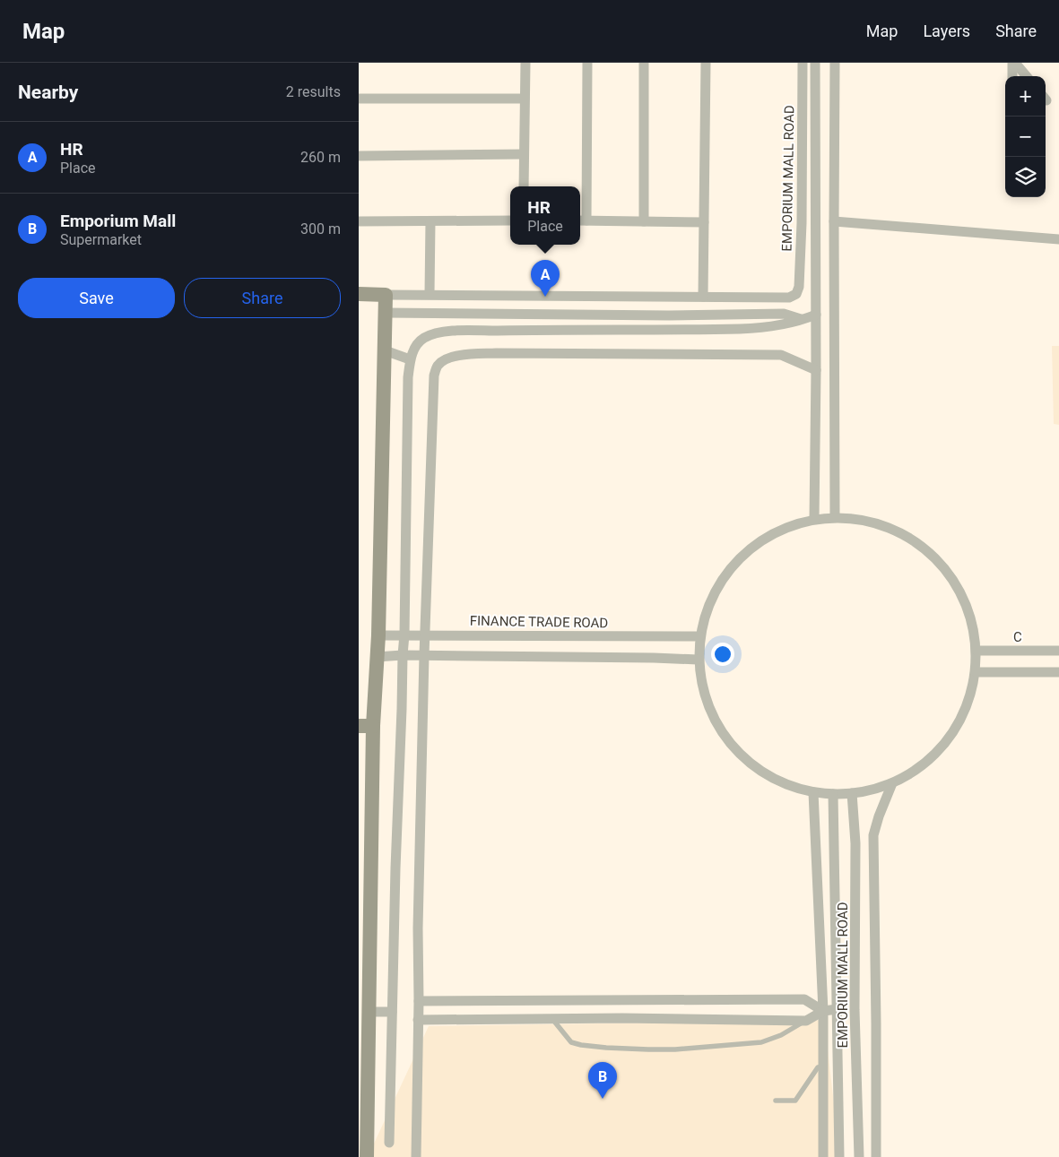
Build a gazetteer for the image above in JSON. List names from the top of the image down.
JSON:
{
  "streets": {
    "street": ["EMPORIUM MALL ROAD", "FINANCE TRADE ROAD", "C"]
  },
  "page": {
    "header": "Map",
    "nav": ["Map", "Layers", "Share"],
    "heading": ["Nearby", "2 results"],
    "map_buttons": ["+", "−"],
    "list": [
      {
        "mark": "A",
        "name": "HR",
        "note": "Place",
        "value": "260 m"
      },
      {
        "mark": "B",
        "name": "Emporium Mall",
        "note": "Supermarket",
        "value": "300 m"
      }
    ],
    "popup": ["HR", "Place"],
    "pins": ["A", "B"],
    "buttons": ["Save", "Share"]
  }
}
